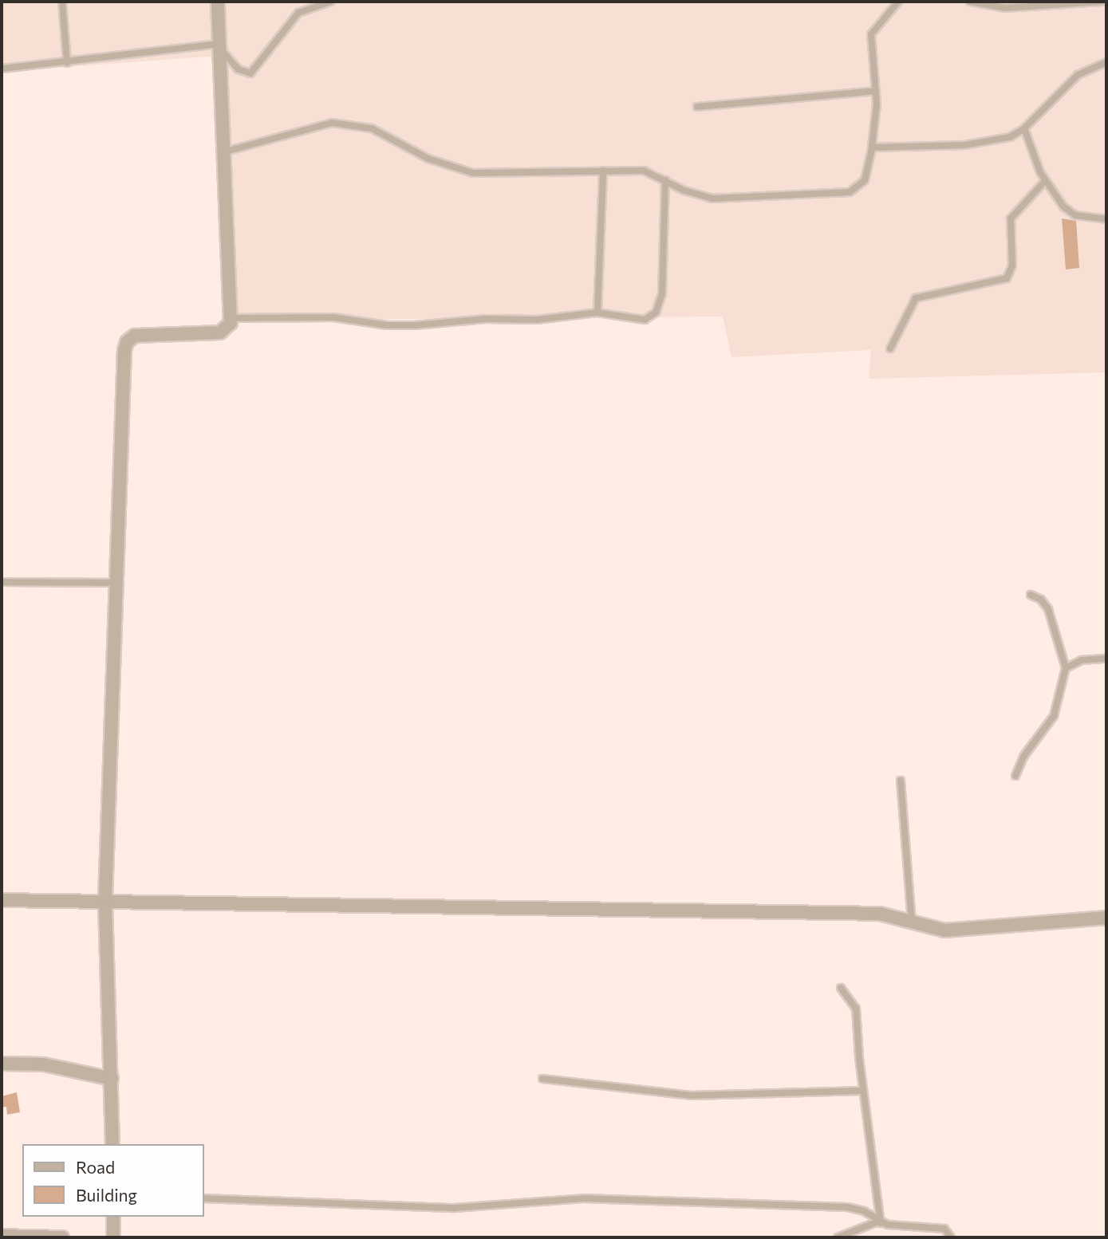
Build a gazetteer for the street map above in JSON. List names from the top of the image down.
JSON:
{
  "legend": ["Road", "Building"]
}
